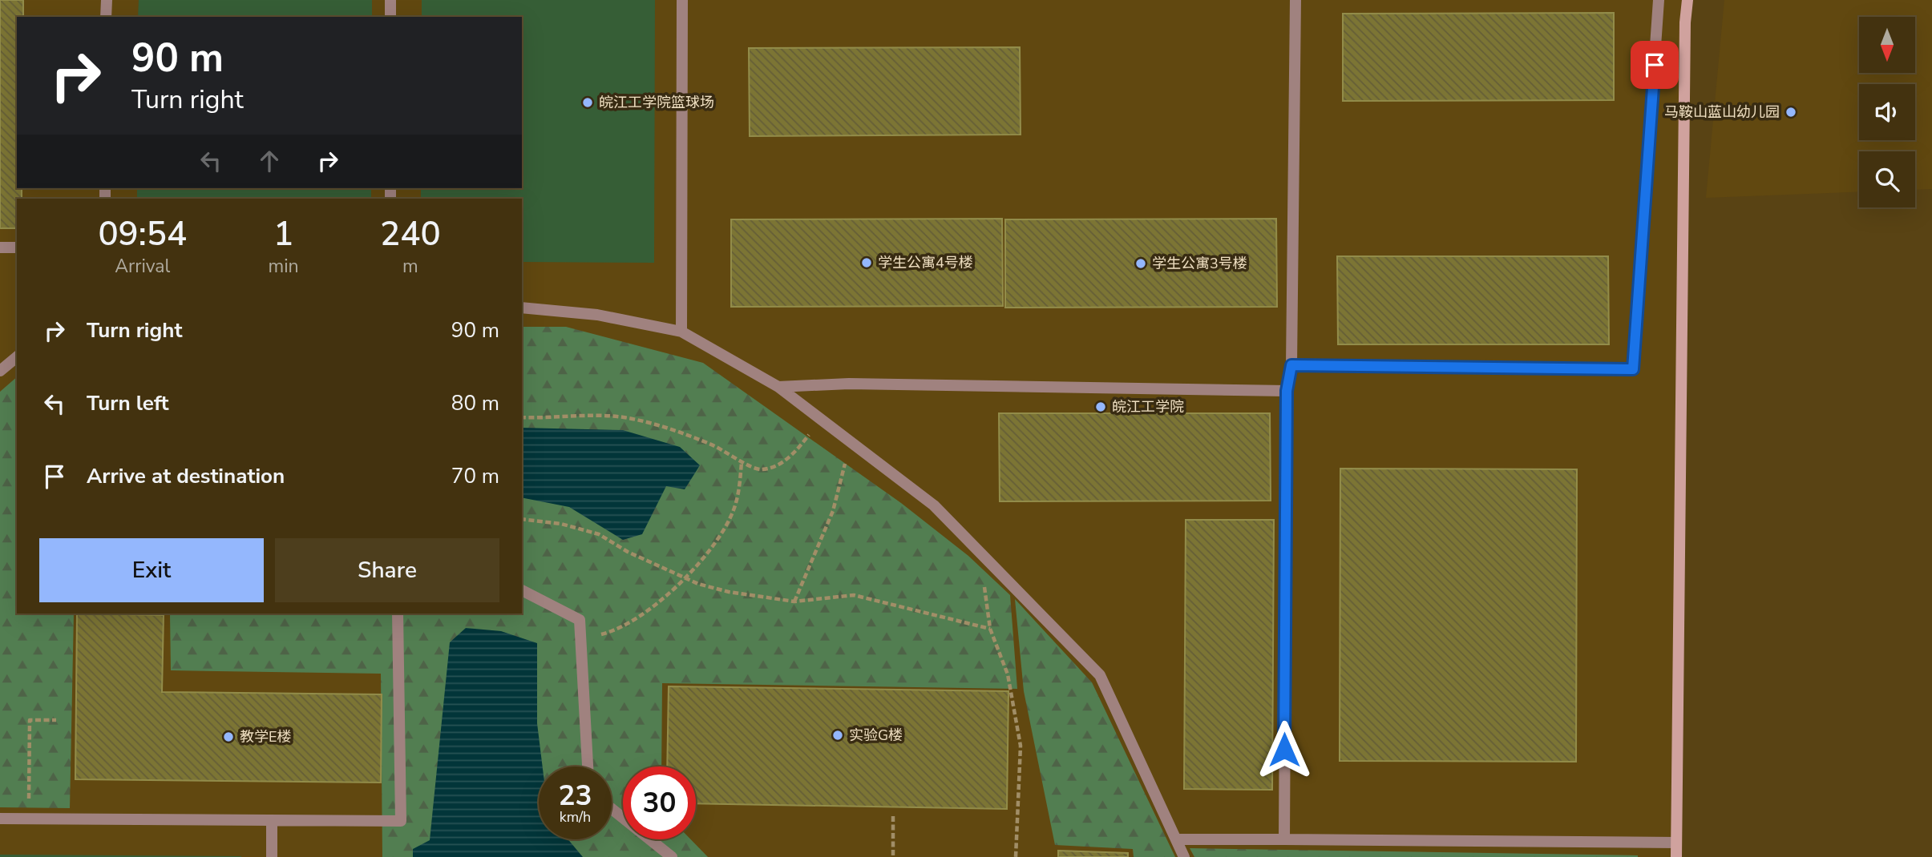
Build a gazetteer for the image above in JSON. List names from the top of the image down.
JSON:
{
  "places": [
    "皖江工学院篮球场",
    "马鞍山蓝山幼儿园",
    "学生公寓4号楼",
    "学生公寓3号楼",
    "皖江工学院",
    "实验G楼",
    "教学E楼"
  ],
  "north": "bottom",
  "page": {
    "turn": ["90 m", "Turn right"],
    "eta": [
      "09:54",
      "Arrival",
      "1",
      "min",
      "240",
      "m"
    ],
    "list": [
      {
        "name": "Turn right",
        "value": "90 m"
      },
      {
        "name": "Turn left",
        "value": "80 m"
      },
      {
        "name": "Arrive at destination",
        "value": "70 m"
      }
    ],
    "buttons": ["Exit", "Share"],
    "speed": "23 km/h",
    "limit": "30"
  }
}
